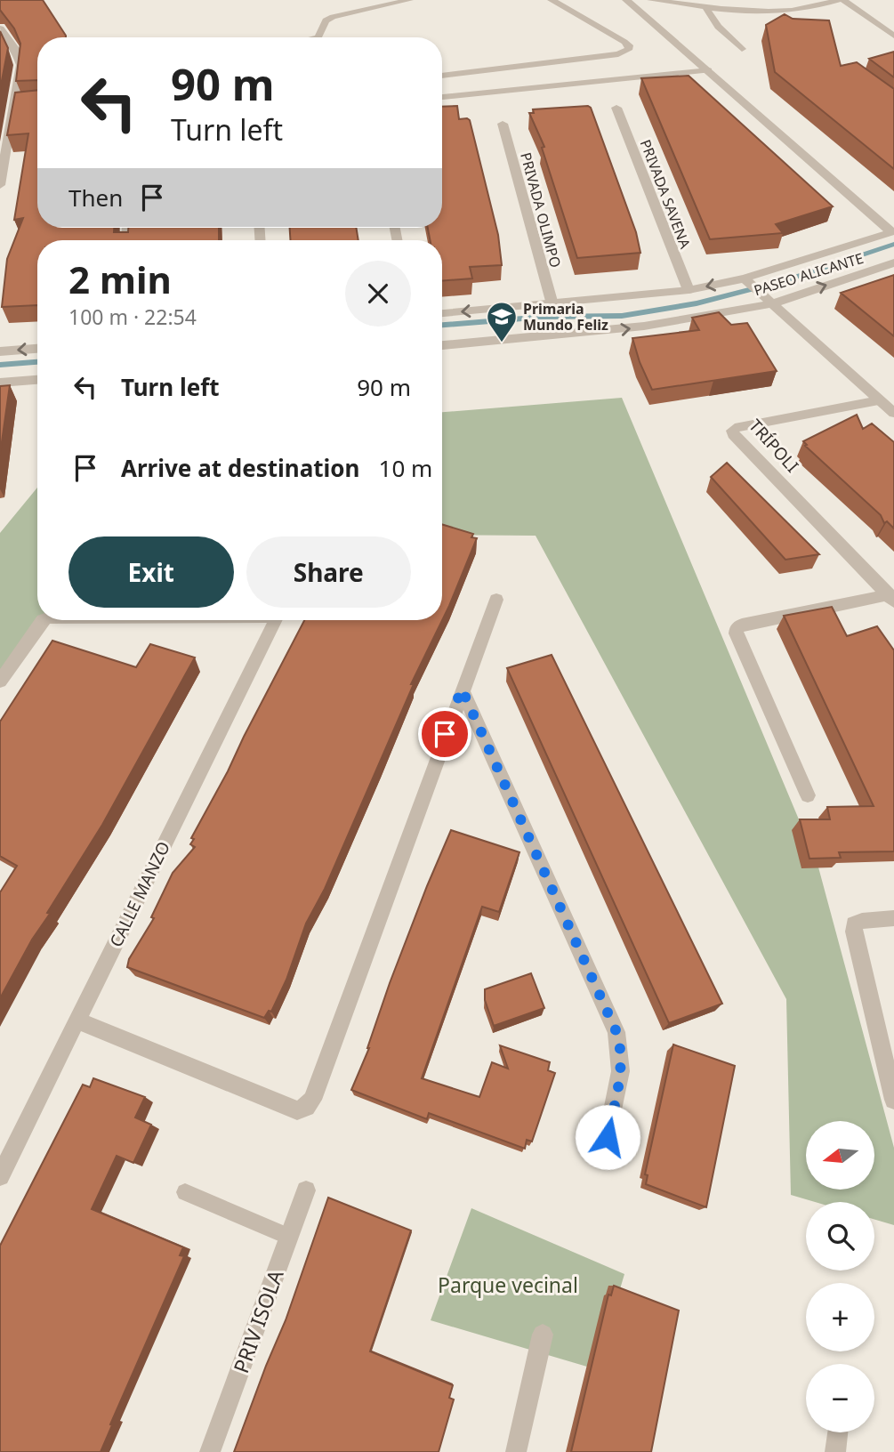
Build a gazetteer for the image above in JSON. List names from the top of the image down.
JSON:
{
  "streets": {
    "street": [
      "PRIVADA SAVENA",
      "PRIVADA OLIMPO",
      "PASEO ALICANTE",
      "TRÍPOLI",
      "CALLE MANZO",
      "PRIV ISOLA"
    ]
  },
  "crossings": [
    ["PRIVADA SAVENA", "PASEO ALICANTE"],
    ["PRIVADA OLIMPO", "PASEO ALICANTE"]
  ],
  "parks": ["Parque vecinal"],
  "places": {
    "school or university": ["Primaria Mundo Feliz"]
  },
  "north": "left",
  "page": {
    "turn": ["90 m", "Turn left"],
    "then": "Then",
    "heading": ["2 min", "100 m · 22:54"],
    "list": [
      {
        "name": "Turn left",
        "value": "90 m"
      },
      {
        "name": "Arrive at destination",
        "value": "10 m"
      }
    ],
    "buttons": ["Exit", "Share"],
    "map_buttons": ["+", "−"]
  }
}
